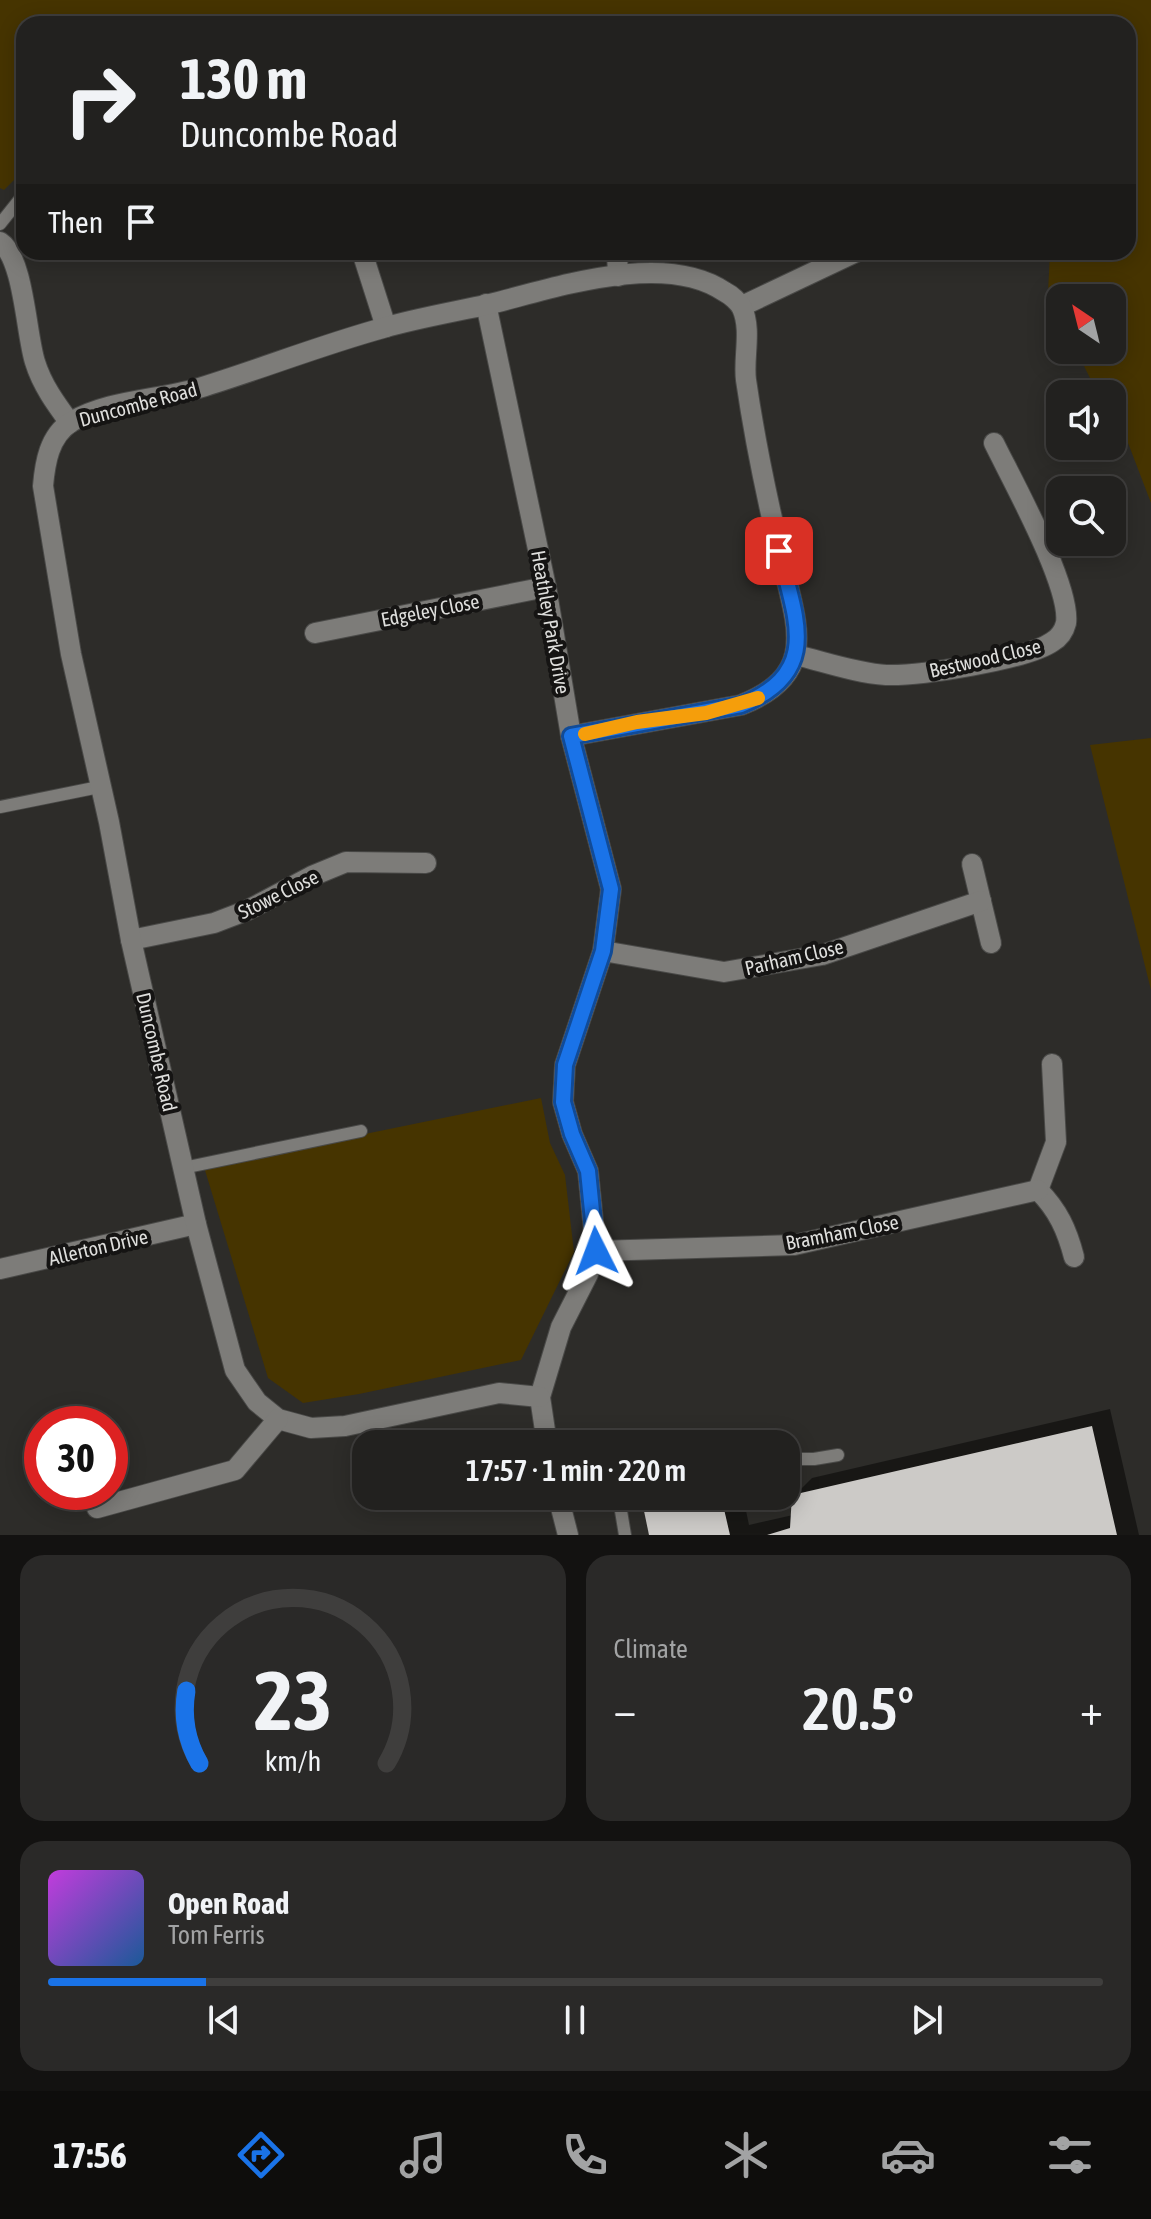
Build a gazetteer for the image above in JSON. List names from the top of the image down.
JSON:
{
  "streets": {
    "street": [
      "Duncombe Road",
      "Edgeley Close",
      "Heathley Park Drive",
      "Bestwood Close",
      "Stowe Close",
      "Parham Close",
      "Bramham Close",
      "Allerton Drive"
    ]
  },
  "crossings": [
    ["Duncombe Road", "Heathley Park Drive"],
    ["Duncombe Road", "Stowe Close"],
    ["Duncombe Road", "Allerton Drive"],
    ["Edgeley Close", "Heathley Park Drive"],
    ["Heathley Park Drive", "Parham Close"],
    ["Heathley Park Drive", "Bramham Close"]
  ],
  "north": "top left",
  "page": {
    "turn": ["130 m", "Duncombe Road"],
    "then": "Then",
    "limit": "30",
    "trip": "17:57 · 1 min · 220 m",
    "tile": "Climate",
    "heat": ["−", "20.5°", "+"],
    "song": ["Open Road", "Tom Ferris"],
    "tabs": "17:56",
    "gauge": ["23", "km/h"]
  }
}
